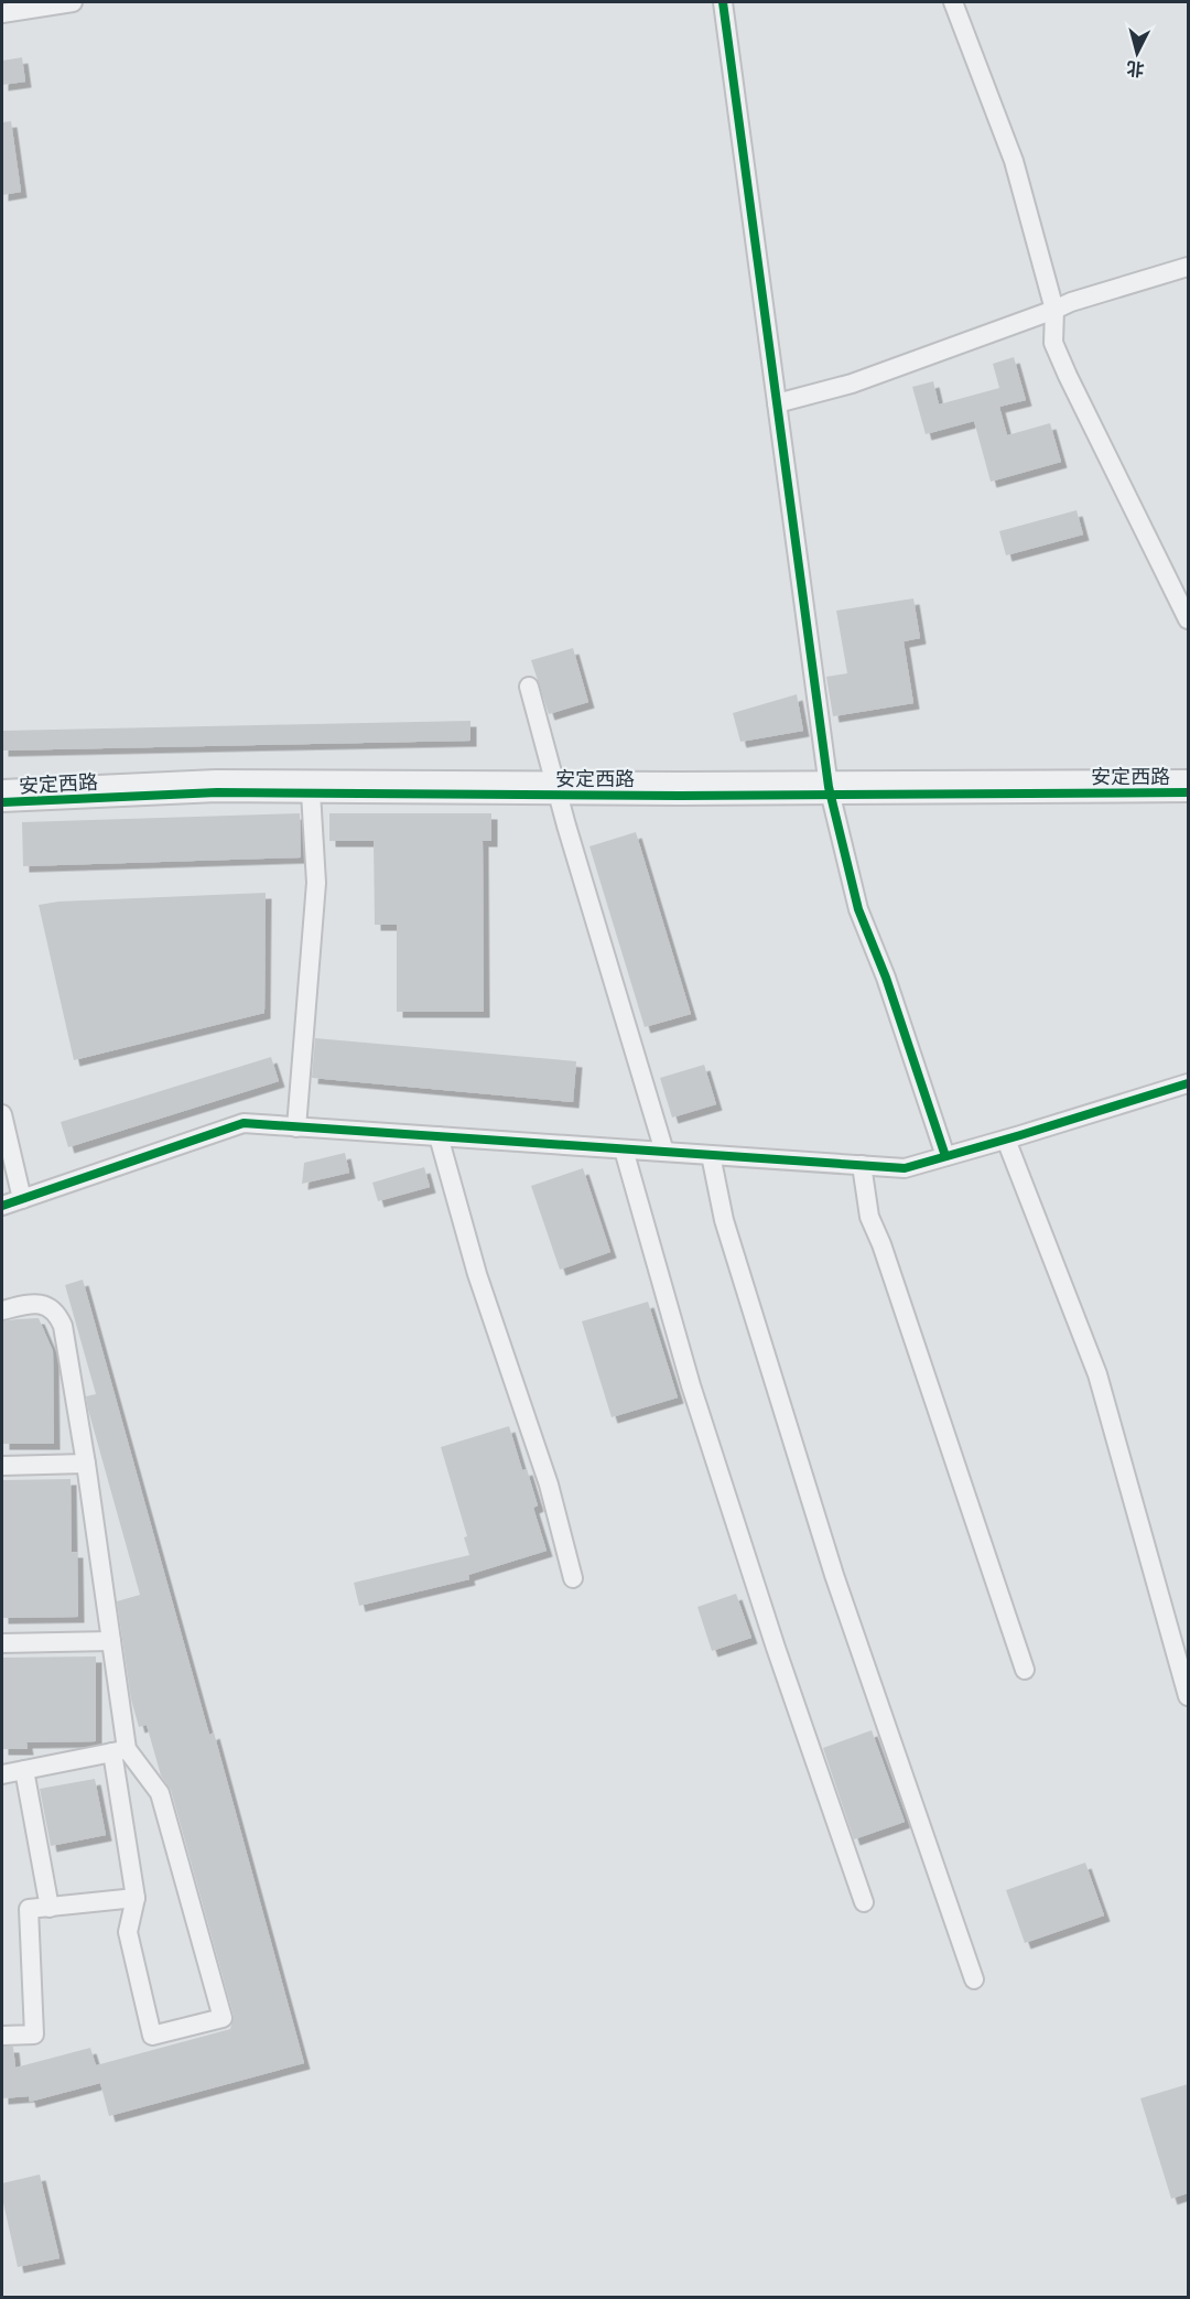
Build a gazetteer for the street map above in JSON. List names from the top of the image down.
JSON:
{
  "streets": {
    "street": ["安定西路"]
  },
  "north": "bottom"
}
